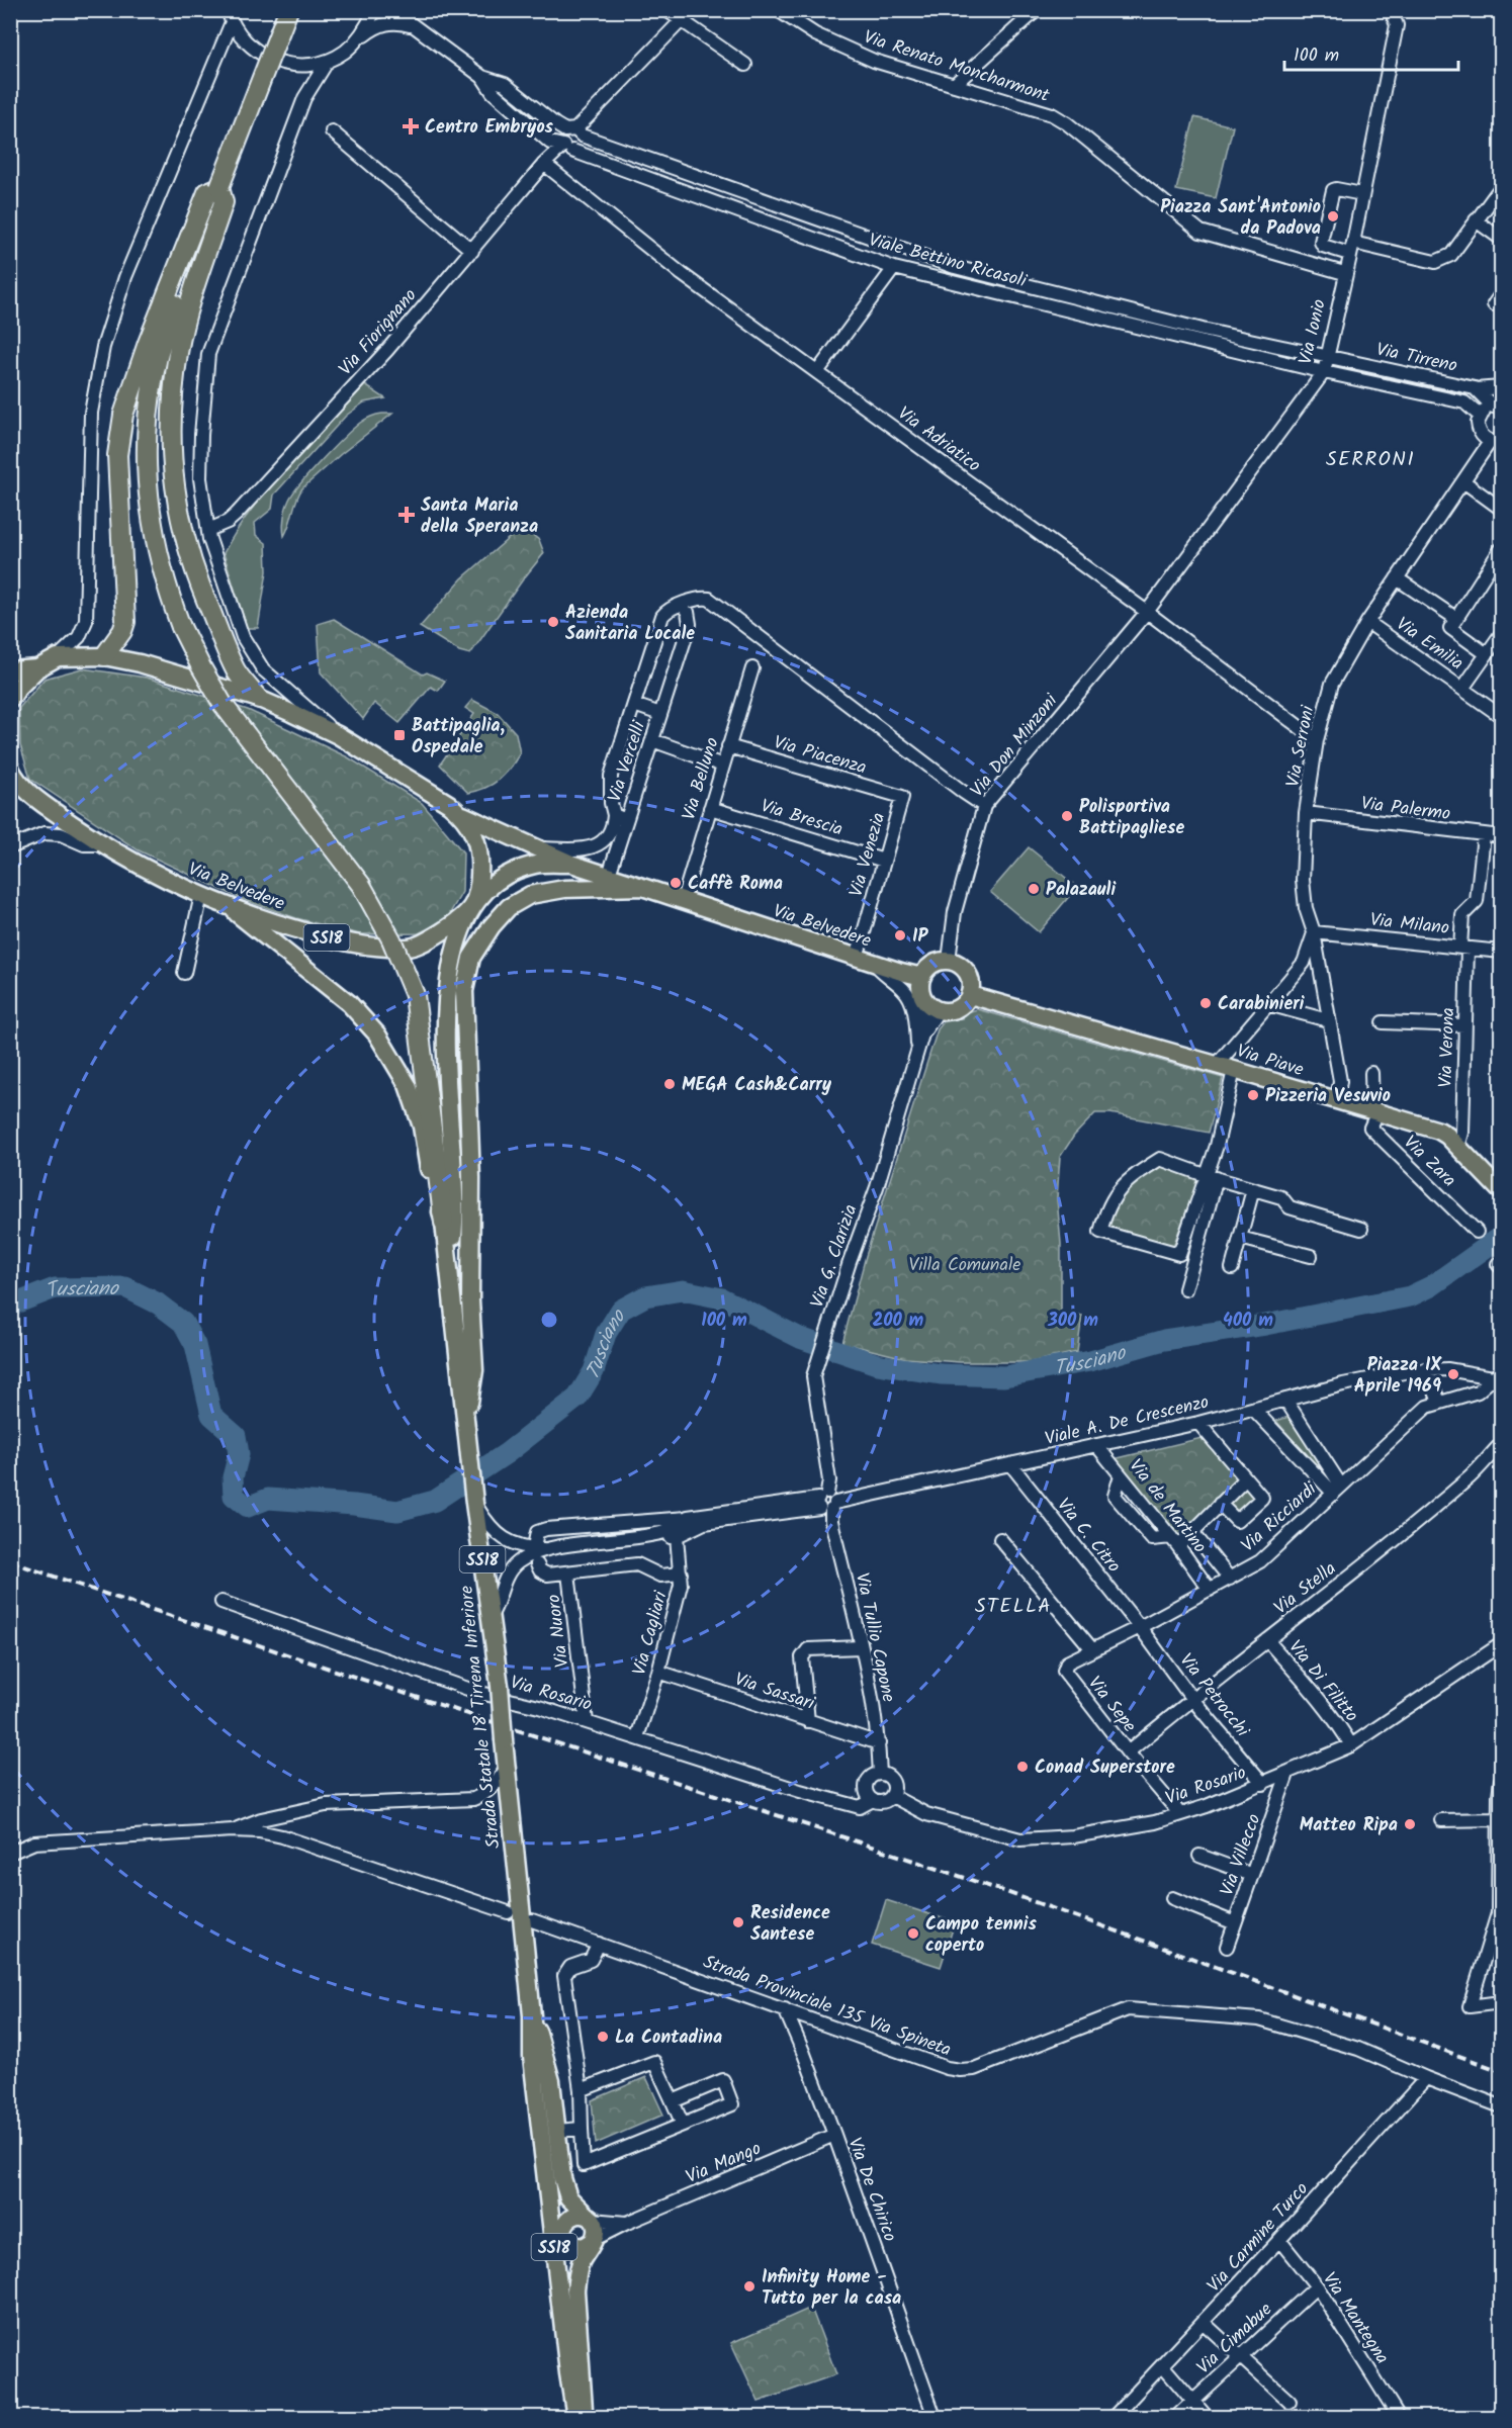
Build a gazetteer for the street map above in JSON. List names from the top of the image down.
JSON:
{
  "streets": {
    "main road": [
      "Via Belvedere",
      "SS18",
      "Via Piave",
      "Strada Statale 18 Tirrena Inferiore"
    ],
    "street": [
      "Via Renato Moncharmont",
      "Viale Bettino Ricasoli",
      "Via Fiorignano",
      "Via Ionio",
      "Via Tirreno",
      "Via Adriatico",
      "Via Emilia",
      "Via Don Minzoni",
      "Via Serroni",
      "Via Piacenza",
      "Via Vercelli",
      "Via Belluno",
      "Via Palermo",
      "Via Brescia",
      "Via Venezia",
      "Via Milano",
      "Via Verona",
      "Via Zara",
      "Via G. Clarizia",
      "Viale A. De Crescenzo",
      "Via de Martino",
      "Via Ricciardi",
      "Via C. Citro",
      "Via Stella",
      "Via Nuoro",
      "Via Cagliari",
      "Via Tullio Capone",
      "Via Di Filitto",
      "Via Sassari",
      "Via Rosario",
      "Via Petrocchi",
      "Via Sepe",
      "Via Villecco",
      "Strada Provinciale 135 Via Spineta",
      "Via Mango",
      "Via De Chirico",
      "Via Carmine Turco",
      "Via Mantegna",
      "Via Cimabue"
    ]
  },
  "crossings": [
    ["Via Renato Moncharmont", "Via Ionio"],
    ["Viale Bettino Ricasoli", "Via Fiorignano"],
    ["Viale Bettino Ricasoli", "Via Ionio"],
    ["Viale Bettino Ricasoli", "Via Tirreno"],
    ["Via Fiorignano", "Via Adriatico"],
    ["Via Ionio", "Via Tirreno"],
    ["Via Ionio", "Via Adriatico"],
    ["Via Ionio", "Via Don Minzoni"],
    ["Via Adriatico", "Via Don Minzoni"],
    ["Via Adriatico", "Via Serroni"],
    ["Via Emilia", "Via Serroni"],
    ["Via Don Minzoni", "Via Belvedere"],
    ["Via Don Minzoni", "Via G. Clarizia"],
    ["Via Serroni", "Via Palermo"],
    ["Via Serroni", "Via Milano"],
    ["Via Serroni", "Via Piave"],
    ["Via Piacenza", "Via Belluno"],
    ["Via Piacenza", "Via Venezia"],
    ["Via Vercelli", "Via Belvedere"],
    ["Via Belluno", "Via Brescia"],
    ["Via Belluno", "Via Belvedere"],
    ["Via Palermo", "Via Verona"],
    ["Via Brescia", "Via Venezia"],
    ["Via Venezia", "Via Belvedere"],
    ["Via Belvedere", "SS18"],
    ["Via Belvedere", "Via G. Clarizia"],
    ["Via Belvedere", "Strada Statale 18 Tirrena Inferiore"],
    ["Via Milano", "Via Verona"],
    ["SS18", "Strada Statale 18 Tirrena Inferiore"],
    ["SS18", "Via Mango"],
    ["Via Verona", "Via Piave"],
    ["Via Piave", "Via Zara"],
    ["Via G. Clarizia", "Viale A. De Crescenzo"],
    ["Via G. Clarizia", "Via Tullio Capone"],
    ["Viale A. De Crescenzo", "Via de Martino"],
    ["Viale A. De Crescenzo", "Via Ricciardi"],
    ["Viale A. De Crescenzo", "Via C. Citro"],
    ["Viale A. De Crescenzo", "Via Cagliari"],
    ["Viale A. De Crescenzo", "Via Tullio Capone"],
    ["Viale A. De Crescenzo", "Strada Statale 18 Tirrena Inferiore"],
    ["Via de Martino", "Via Ricciardi"],
    ["Via Ricciardi", "Via C. Citro"],
    ["Via Ricciardi", "Via Petrocchi"],
    ["Via Ricciardi", "Via Sepe"],
    ["Via C. Citro", "Via Petrocchi"],
    ["Via Stella", "Via Di Filitto"],
    ["Via Stella", "Via Petrocchi"],
    ["Via Stella", "Via Sepe"],
    ["Via Nuoro", "Via Rosario"],
    ["Via Cagliari", "Via Sassari"],
    ["Via Cagliari", "Via Rosario"],
    ["Via Tullio Capone", "Via Sassari"],
    ["Via Tullio Capone", "Via Rosario"],
    ["Via Di Filitto", "Via Rosario"],
    ["Via Rosario", "Via Petrocchi"],
    ["Via Rosario", "Via Sepe"],
    ["Via Rosario", "Via Villecco"],
    ["Strada Statale 18 Tirrena Inferiore", "Via Mango"],
    ["Strada Provinciale 135 Via Spineta", "Via De Chirico"],
    ["Strada Provinciale 135 Via Spineta", "Via Carmine Turco"],
    ["Via Mango", "Via De Chirico"],
    ["Via Carmine Turco", "Via Mantegna"],
    ["Via Mantegna", "Via Cimabue"]
  ],
  "districts": ["SERRONI", "STELLA"],
  "water": ["Tusciano"],
  "parks": ["Villa Comunale"],
  "places": {
    "health": ["Centro Embryos", "Santa Maria della Speranza"],
    "other": [
      "Piazza Sant'Antonio da Padova",
      "Azienda Sanitaria Locale",
      "Polisportiva Battipagliese",
      "Caffè Roma",
      "Palazauli",
      "IP",
      "Carabinieri",
      "MEGA Cash&Carry",
      "Pizzeria Vesuvio",
      "Piazza IX Aprile 1969",
      "Conad Superstore",
      "Matteo Ripa",
      "Residence Santese",
      "Campo tennis coperto",
      "La Contadina",
      "Infinity Home - Tutto per la casa"
    ],
    "transit": ["Battipaglia, Ospedale"]
  },
  "scale_bar": "100 m",
  "rings": [
    "100 m",
    "200 m",
    "300 m",
    "400 m"
  ]
}
